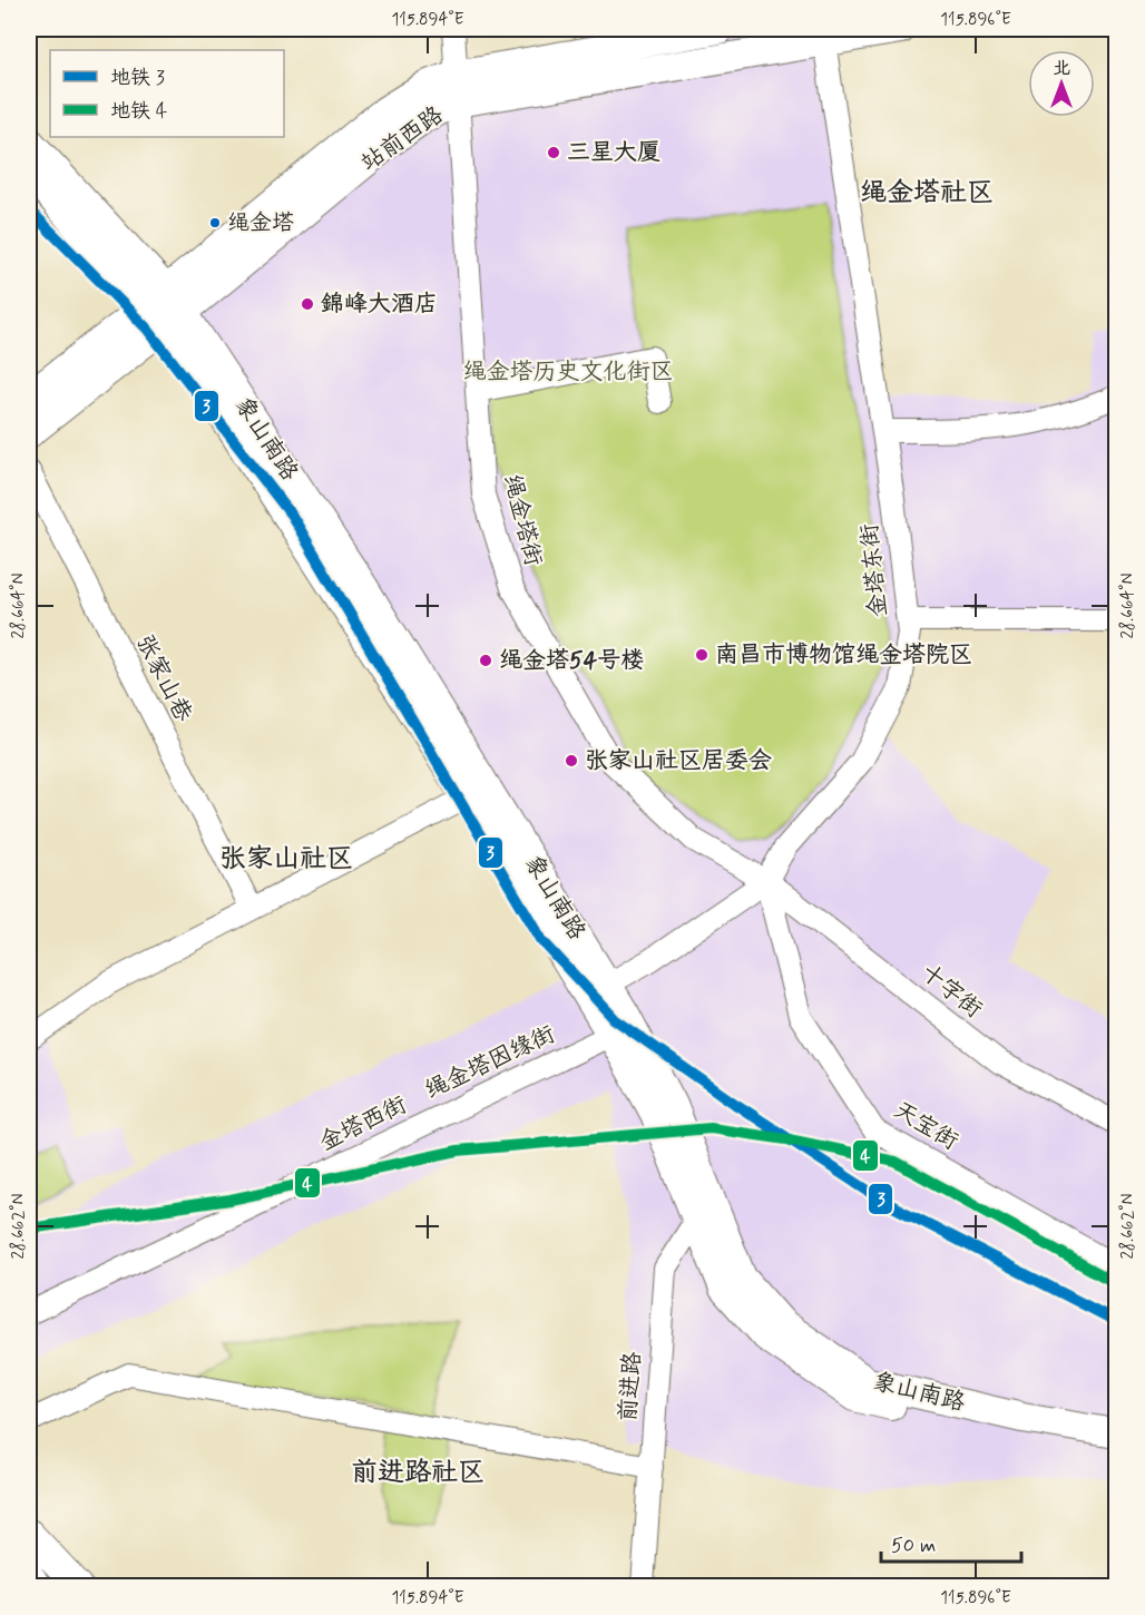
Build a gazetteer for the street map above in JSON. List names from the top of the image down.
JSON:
{
  "streets": {
    "main road": ["站前西路", "象山南路"],
    "street": [
      "绳金塔街",
      "金塔东街",
      "张家山巷",
      "十字街",
      "绳金塔因缘街",
      "金塔西街",
      "天宝街",
      "前进路"
    ]
  },
  "crossings": [
    ["站前西路", "象山南路"],
    ["站前西路", "绳金塔街"],
    ["站前西路", "金塔东街"],
    ["象山南路", "金塔东街"],
    ["象山南路", "绳金塔因缘街"],
    ["象山南路", "前进路"],
    ["绳金塔街", "金塔东街"],
    ["绳金塔街", "十字街"],
    ["绳金塔街", "天宝街"],
    ["金塔东街", "十字街"],
    ["金塔东街", "天宝街"],
    ["十字街", "天宝街"],
    ["绳金塔因缘街", "金塔西街"]
  ],
  "districts": ["绳金塔社区", "张家山社区", "前进路社区"],
  "parks": ["绳金塔历史文化街区"],
  "places": [
    "三星大厦",
    "绳金塔",
    "錦峰大酒店",
    "南昌市博物馆绳金塔院区",
    "绳金塔54号楼",
    "张家山社区居委会"
  ],
  "lines": ["metro line 3", "metro line 4"],
  "legend": ["地铁 3", "地铁 4"],
  "scale_bar": "50 m",
  "north": "top",
  "coordinates": [
    "115.894°E",
    "115.896°E",
    "28.664°N",
    "28.662°N"
  ]
}
